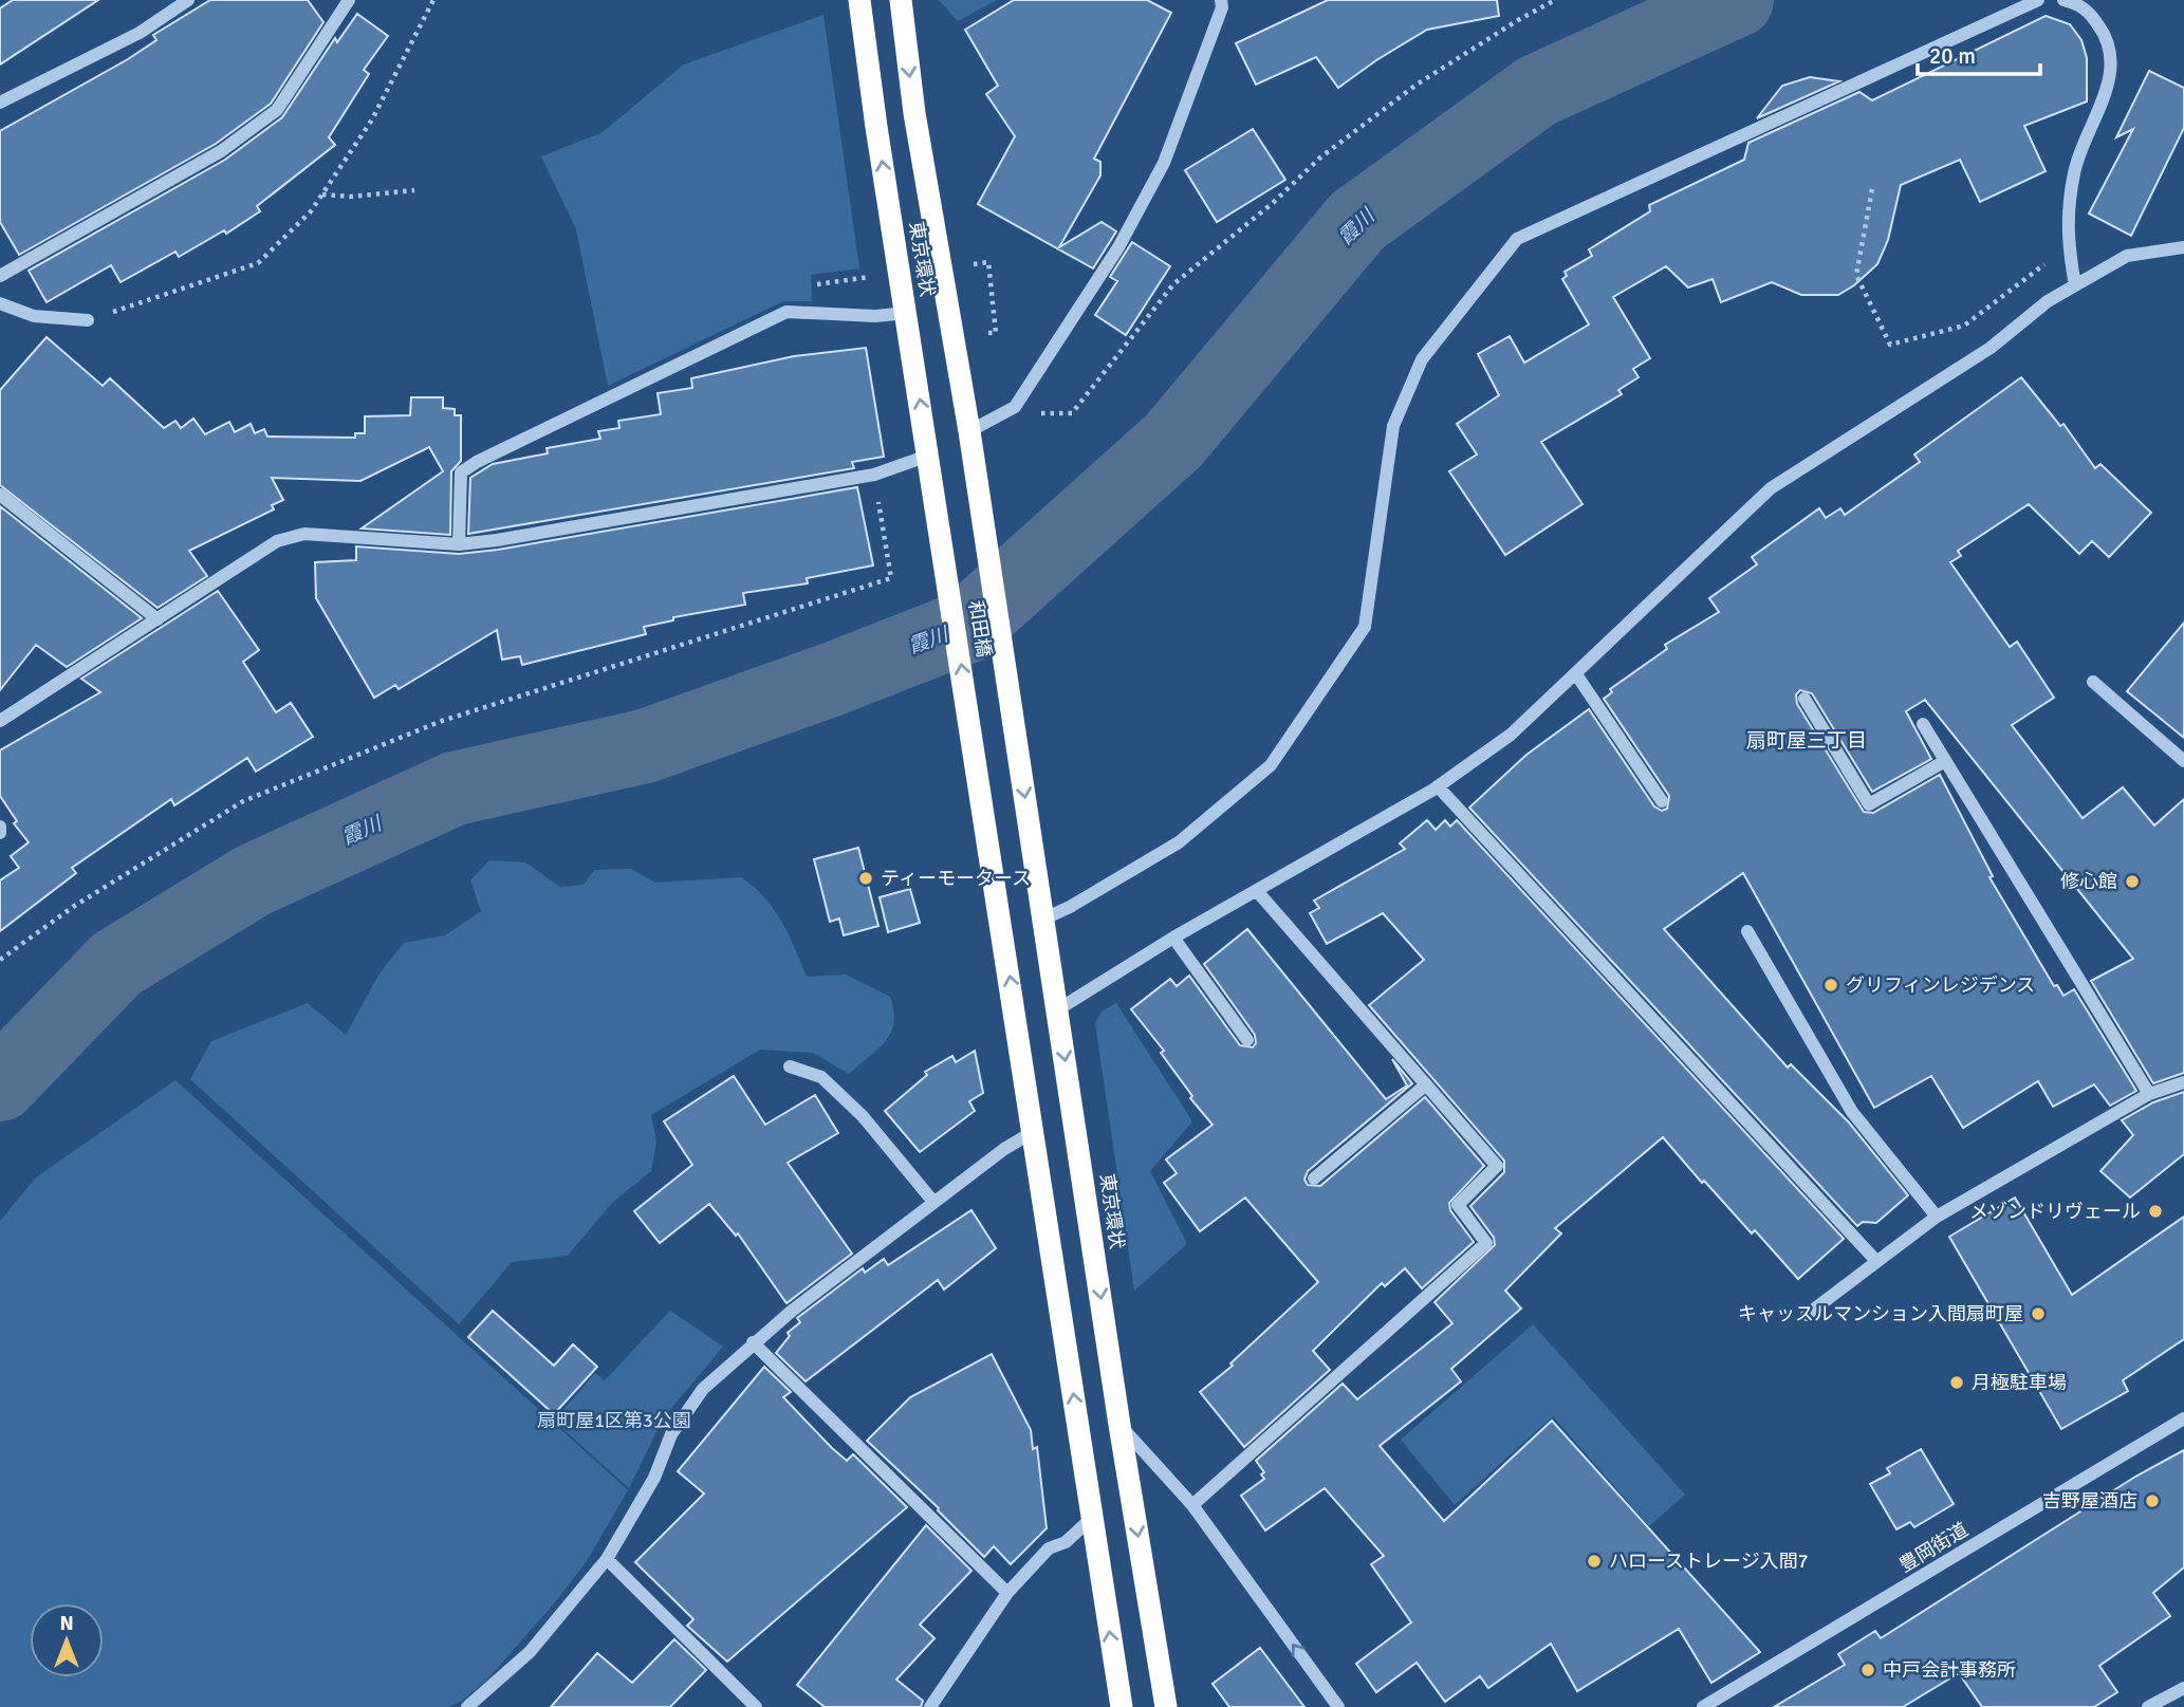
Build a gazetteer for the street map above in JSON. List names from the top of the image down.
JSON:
{
  "streets": {
    "highway": ["東京環状", "和田橋"],
    "street": ["豊岡街道"]
  },
  "crossings": [
    ["東京環状", "和田橋"]
  ],
  "districts": ["扇町屋三丁目"],
  "water": ["霞川"],
  "parks": ["扇町屋1区第3公園"],
  "places": [
    "ティーモータース",
    "修心館",
    "グリフィンレジデンス",
    "メゾンドリヴェール",
    "キャッスルマンション入間扇町屋",
    "月極駐車場",
    "吉野屋酒店",
    "ハローストレージ入間7",
    "中戸会計事務所"
  ],
  "scale_bar": "20 m",
  "north": "top"
}
